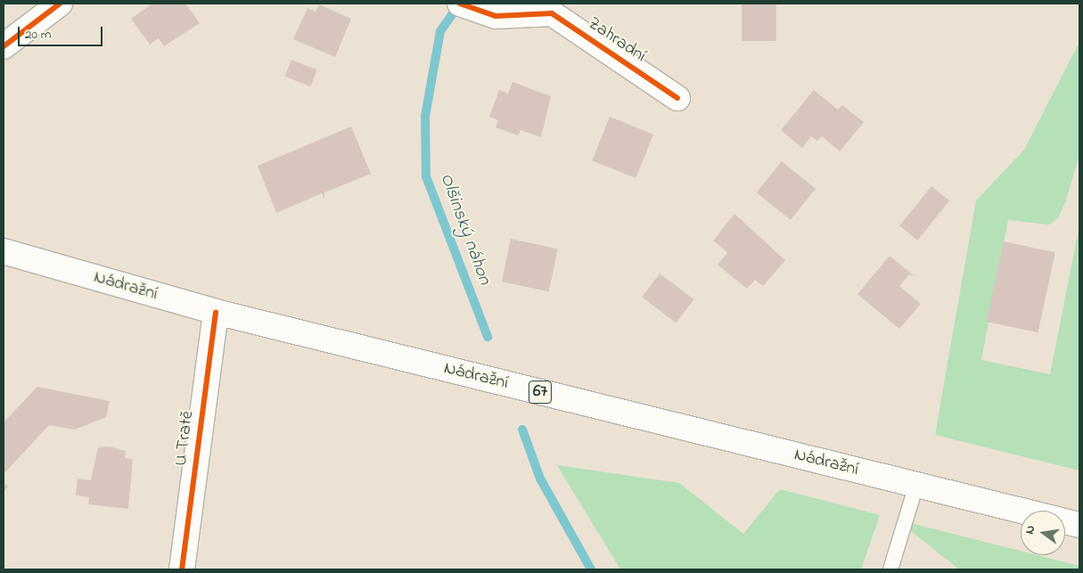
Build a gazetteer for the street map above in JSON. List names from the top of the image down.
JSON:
{
  "streets": {
    "main road": [
      "Zahradní",
      "Nádražní",
      "67",
      "U Tratě"
    ]
  },
  "crossings": [
    ["Nádražní", "U Tratě"]
  ],
  "water": ["Olšinský náhon"],
  "scale_bar": "20 m",
  "north": "left"
}
